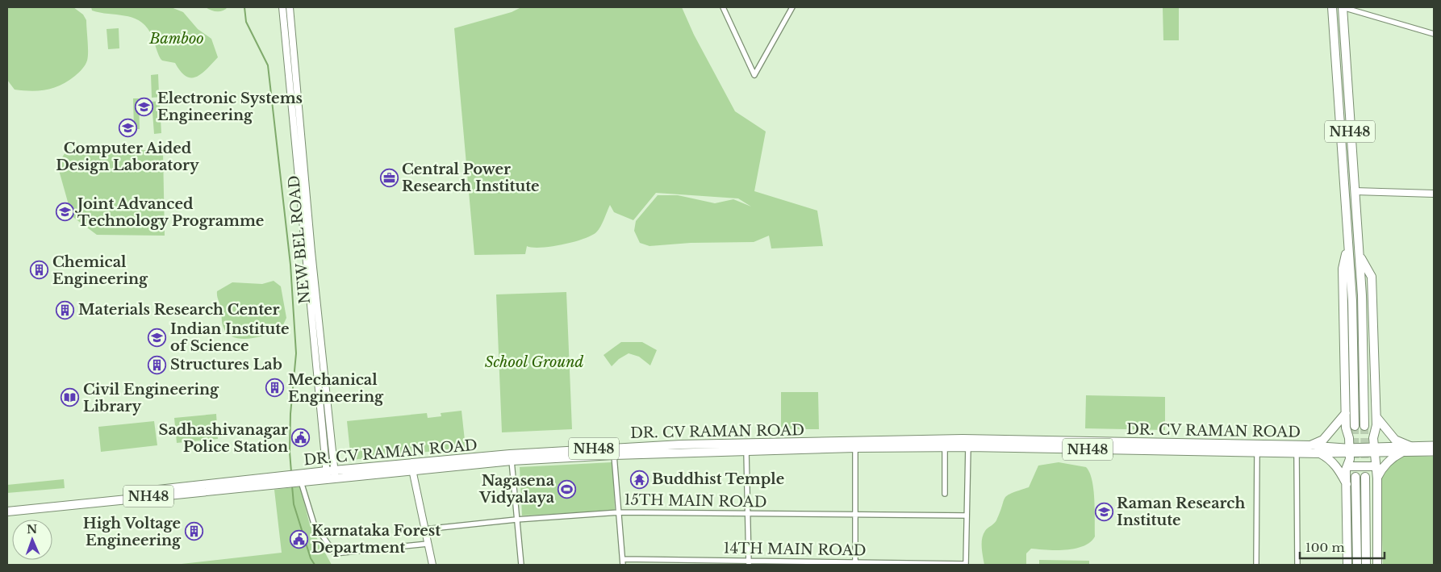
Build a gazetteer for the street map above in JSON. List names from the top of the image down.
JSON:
{
  "streets": {
    "highway": ["NH48", "DR. CV RAMAN ROAD"],
    "main road": ["NEW BEL ROAD"],
    "street": ["15TH MAIN ROAD", "14TH MAIN ROAD"]
  },
  "crossings": [
    ["NH48", "DR. CV RAMAN ROAD"],
    ["NEW BEL ROAD", "DR. CV RAMAN ROAD"]
  ],
  "parks": ["Bamboo", "School Ground"],
  "places": {
    "school or university": [
      "Electronic Systems Engineering",
      "Computer Aided Design Laboratory",
      "Joint Advanced Technology Programme",
      "Indian Institute of Science",
      "Raman Research Institute"
    ],
    "office": ["Central Power Research Institute"],
    "building": [
      "Chemical Engineering",
      "Materials Research Center",
      "Structures Lab",
      "Mechanical Engineering",
      "High Voltage Engineering"
    ],
    "library": ["Civil Engineering Library"],
    "public building": ["Sadhashivanagar Police Station", "Karnataka Forest Department"],
    "temple": ["Buddhist Temple"],
    "sports": ["Nagasena Vidyalaya"]
  },
  "scale_bar": "100 m",
  "north": "top"
}
